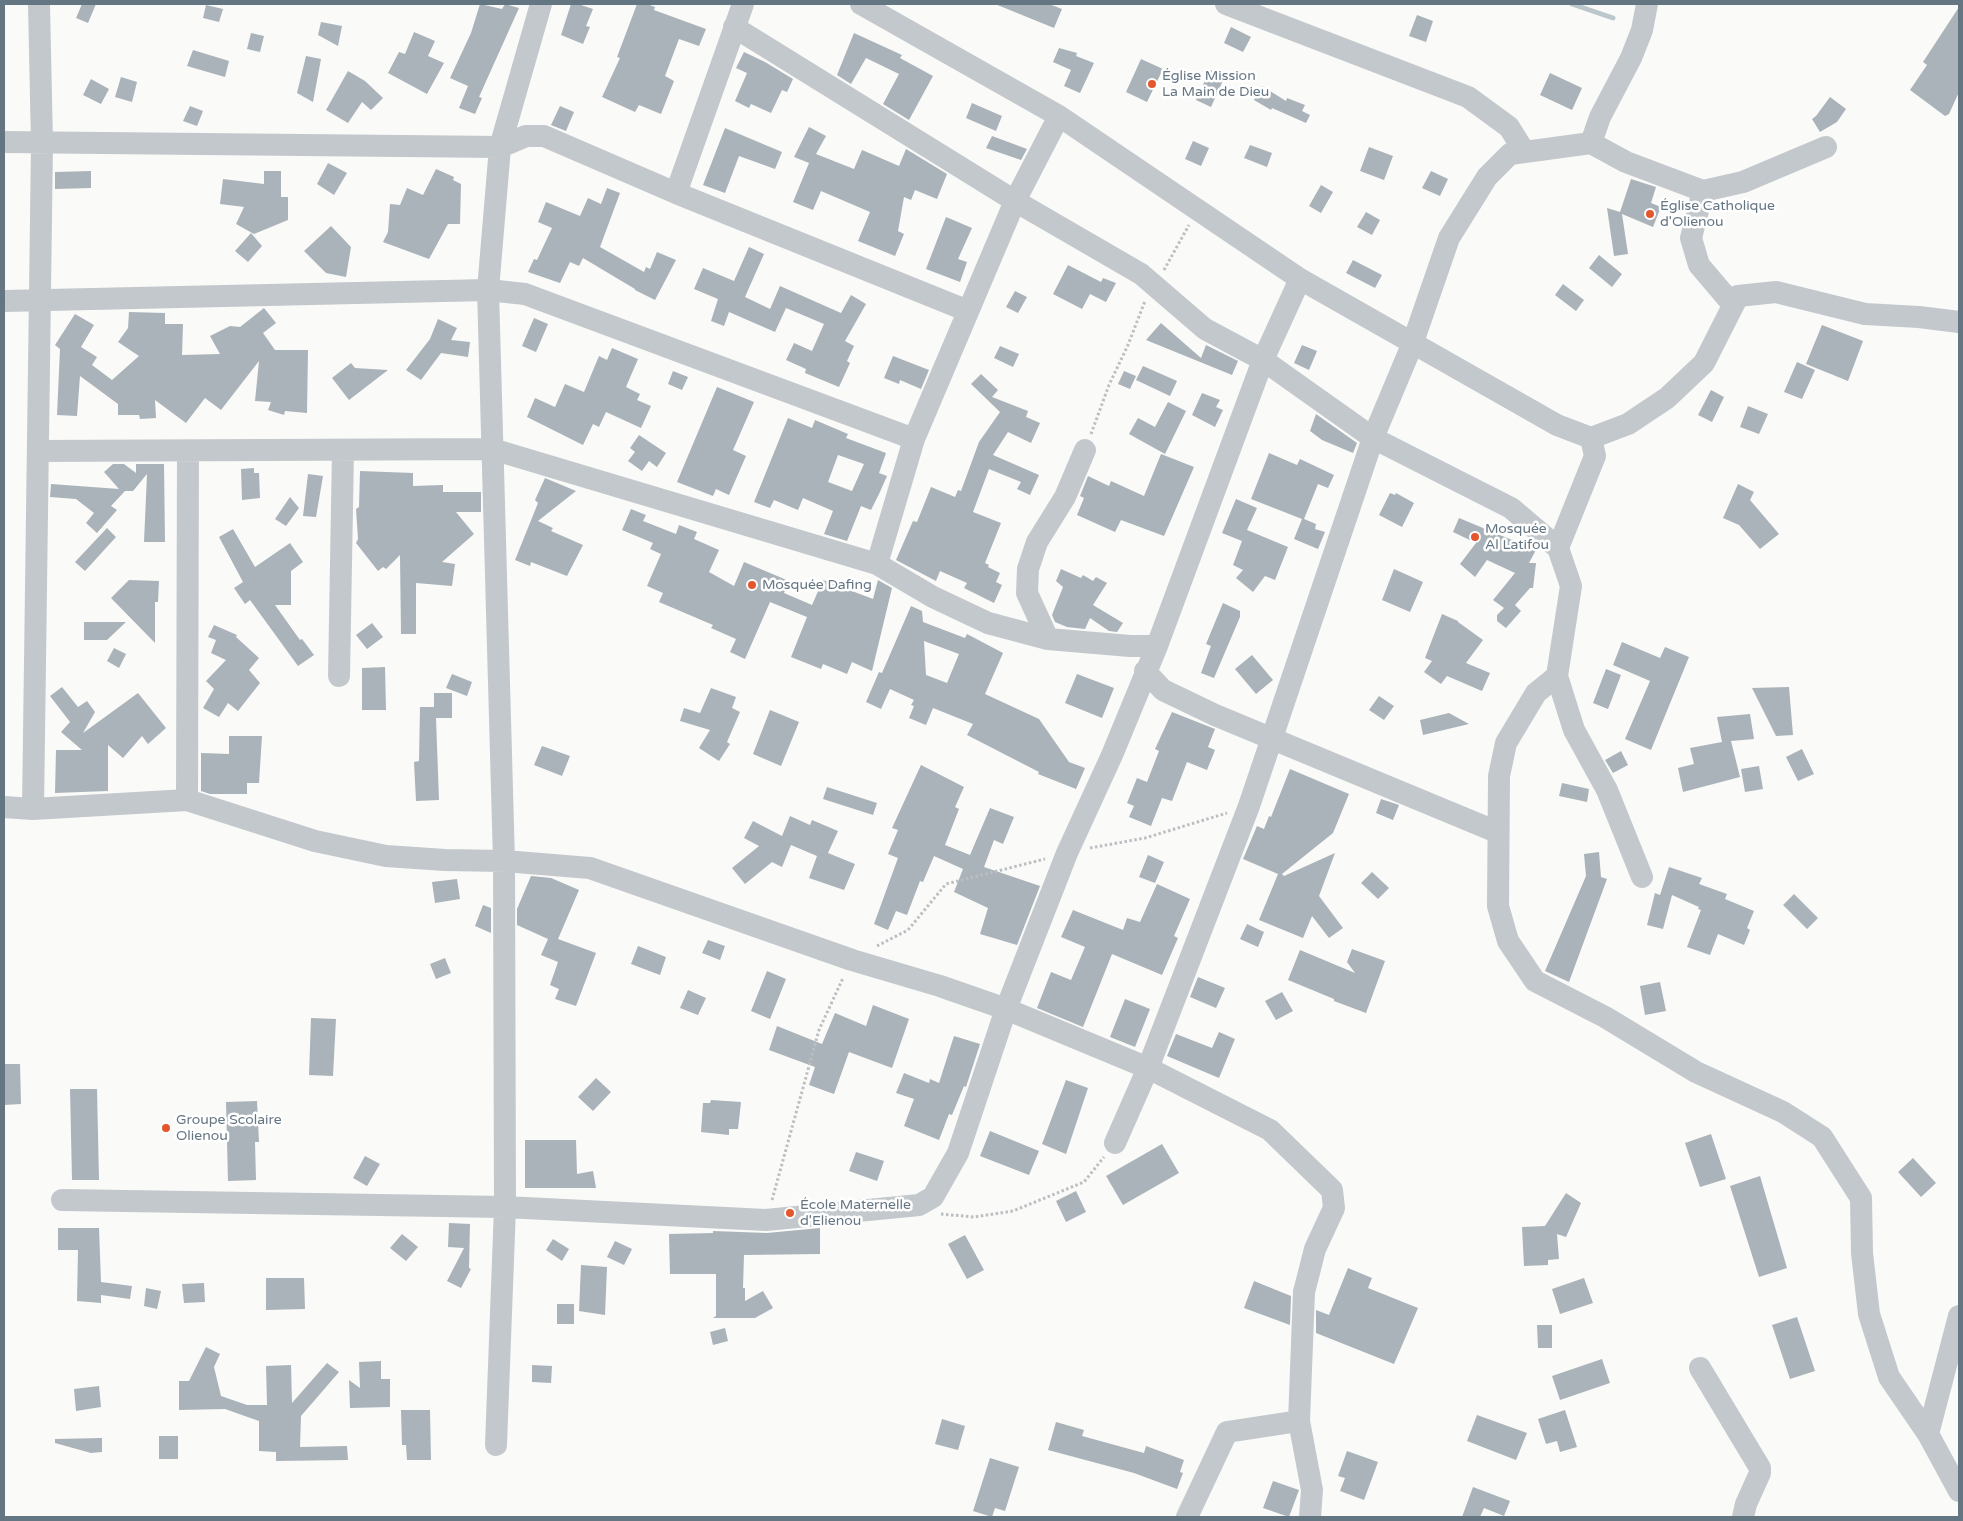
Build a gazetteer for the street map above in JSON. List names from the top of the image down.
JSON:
{
  "places": [
    "Église Mission La Main de Dieu",
    "Église Catholique d'Olienou",
    "Mosquée Al Latifou",
    "Mosquée Dafing",
    "Groupe Scolaire Olienou",
    "École Maternelle d'Elienou"
  ]
}
